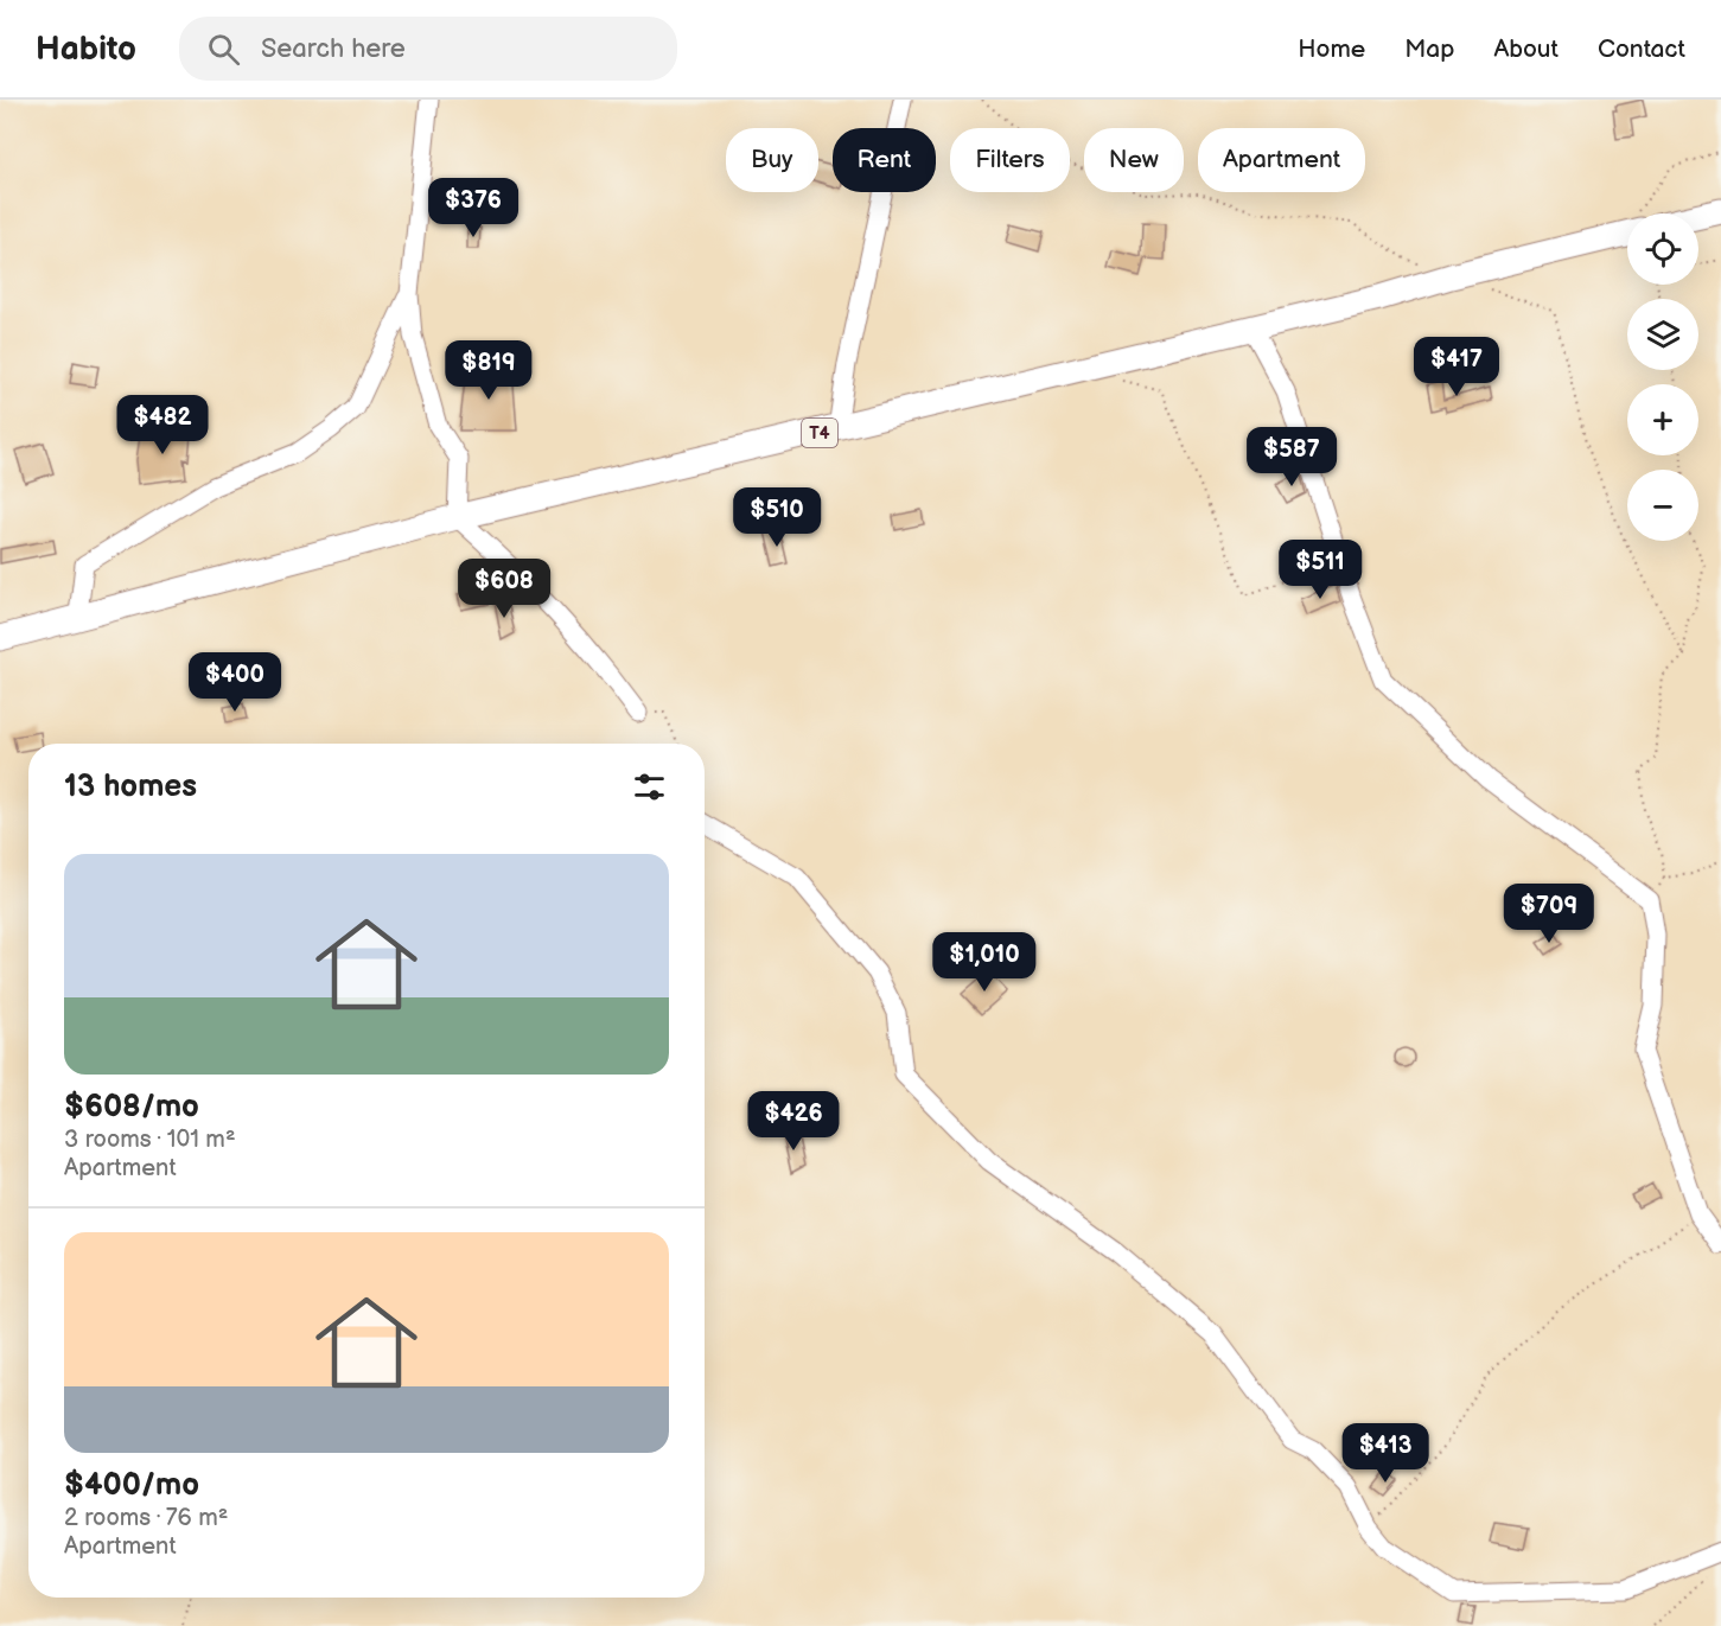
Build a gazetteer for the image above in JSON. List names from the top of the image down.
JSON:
{
  "streets": {
    "highway": ["T4"]
  },
  "page": {
    "header": "Habito",
    "search": "Search here",
    "nav": [
      "Home",
      "Map",
      "About",
      "Contact"
    ],
    "chip": [
      "Buy",
      "Rent",
      "Filters",
      "New",
      "Apartment"
    ],
    "price": [
      "$376",
      "$417",
      "$819",
      "$482",
      "$587",
      "$510",
      "$511",
      "$608",
      "$400",
      "$709",
      "$1,010",
      "$426",
      "$413"
    ],
    "map_buttons": ["+", "−"],
    "heading": "13 homes",
    "list": [
      {
        "name": "$608/mo",
        "note": "3 rooms · 101 m² · Apartment"
      },
      {
        "name": "$400/mo",
        "note": "2 rooms · 76 m² · Apartment"
      }
    ]
  }
}
